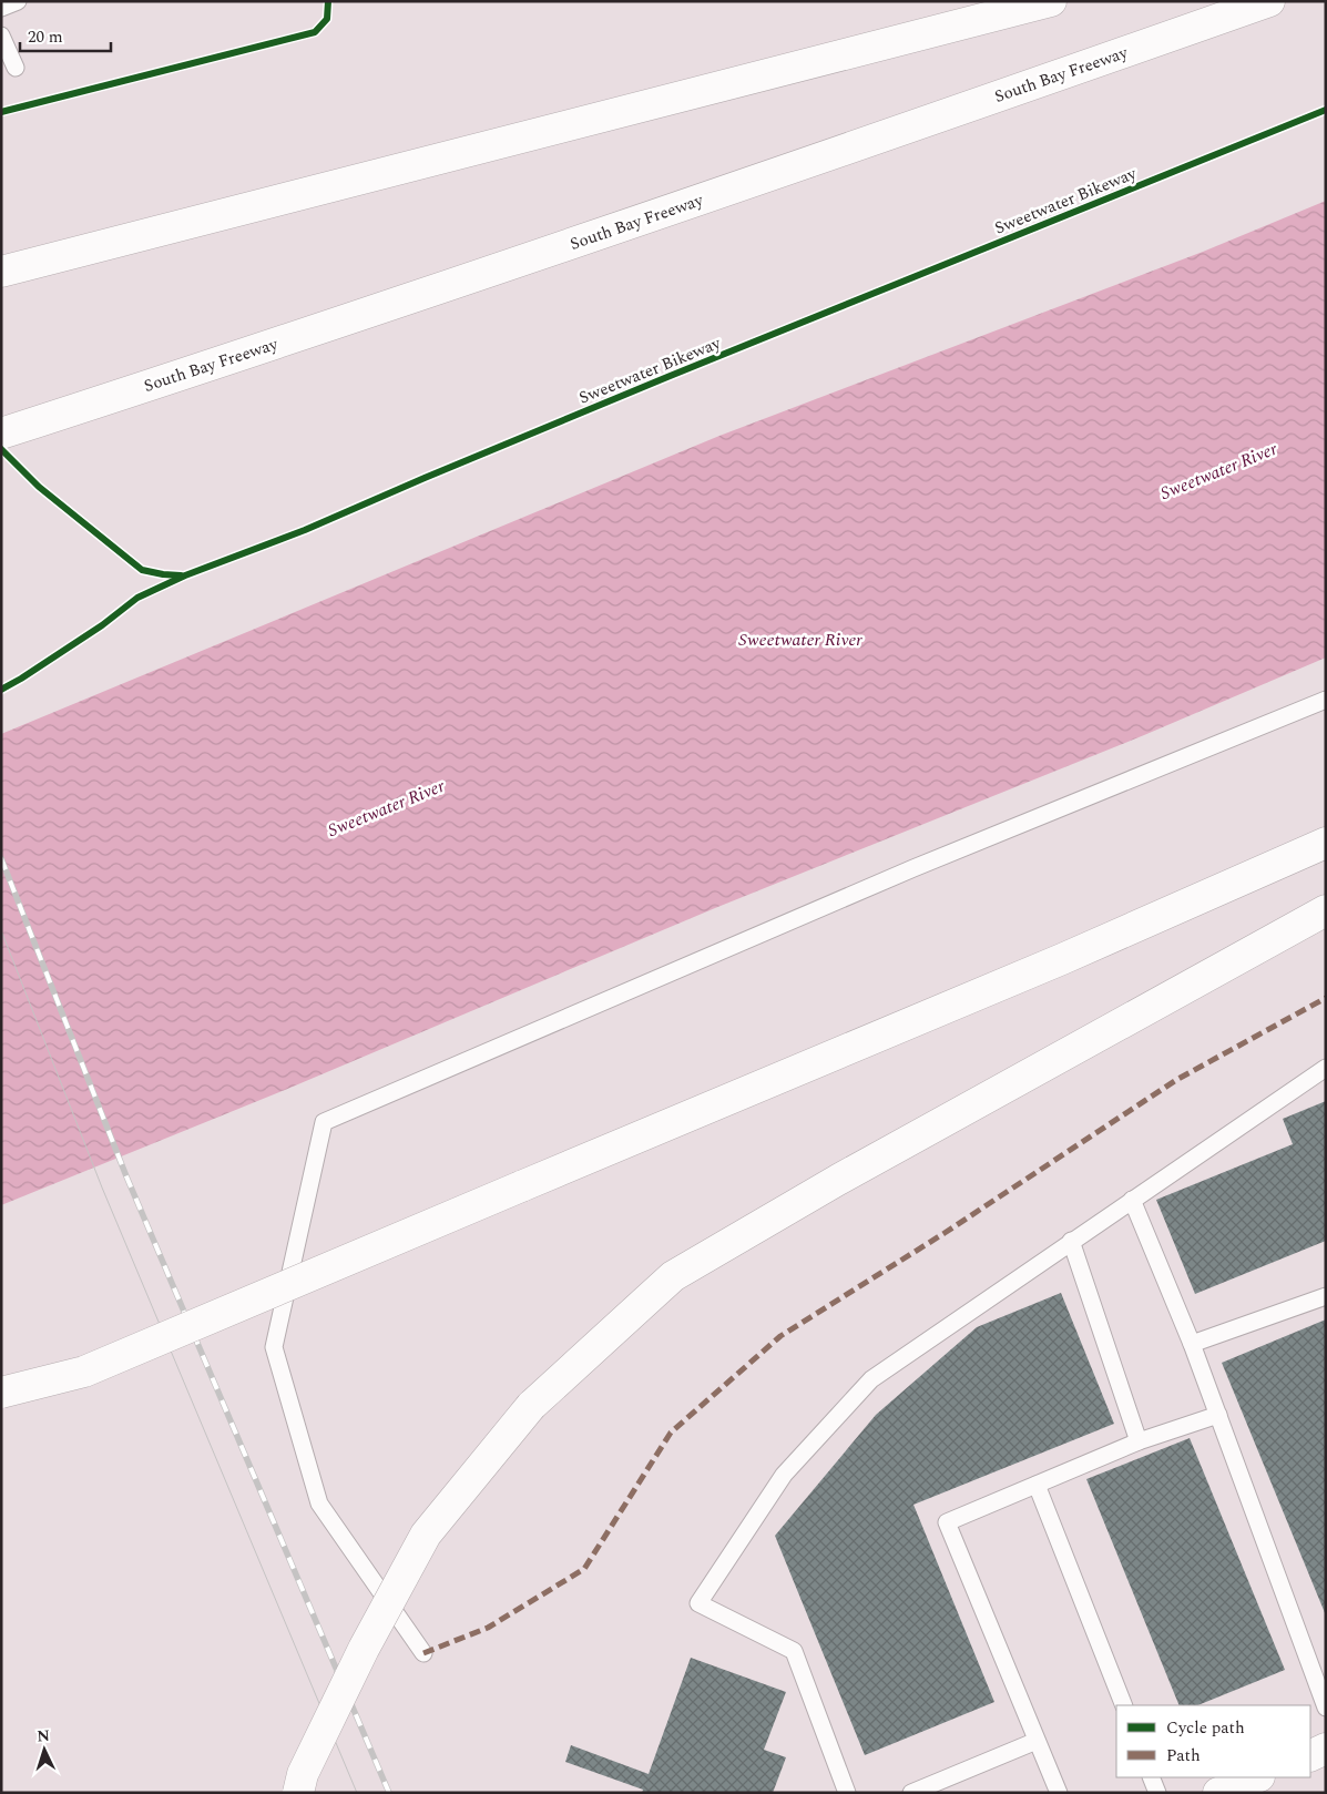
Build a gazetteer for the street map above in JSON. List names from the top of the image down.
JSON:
{
  "streets": {
    "main road": ["South Bay Freeway"],
    "cycle path": ["Sweetwater Bikeway"]
  },
  "water": ["Sweetwater River"],
  "legend": ["Cycle path", "Path"],
  "scale_bar": "20 m",
  "north": "top"
}
